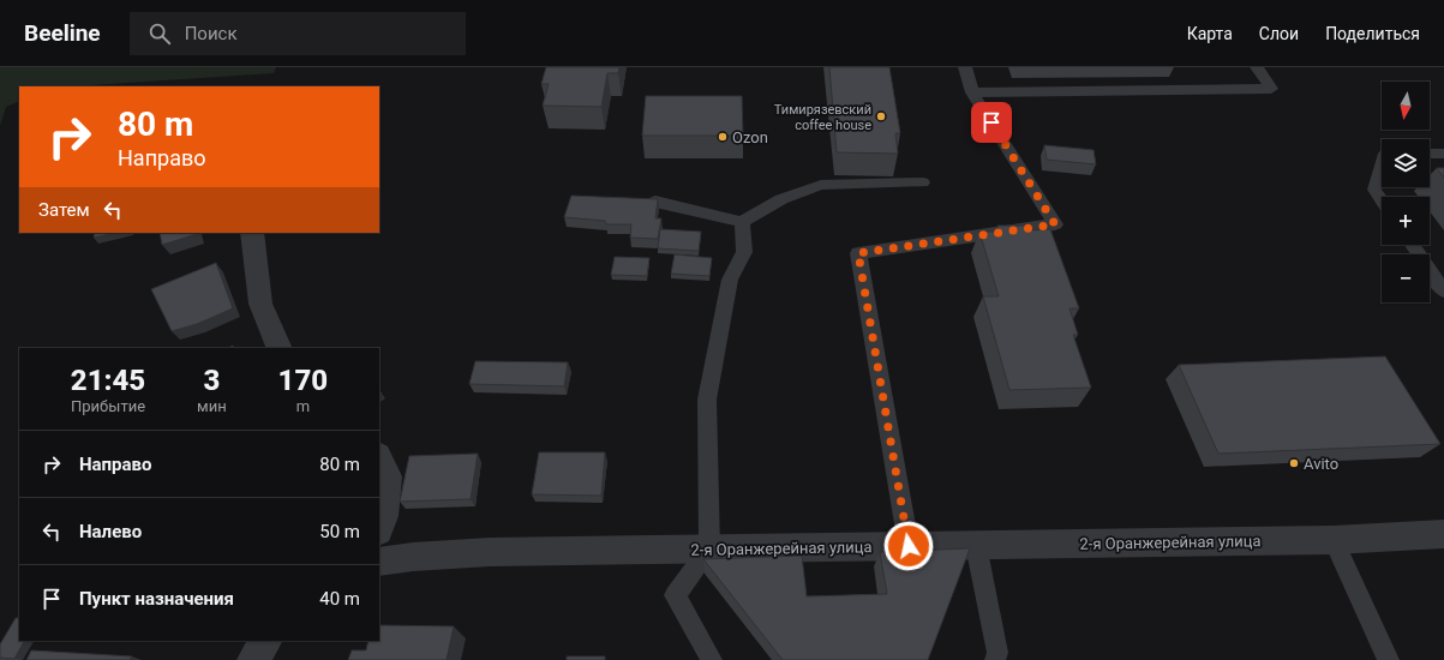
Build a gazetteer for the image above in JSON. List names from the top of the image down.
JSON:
{
  "streets": {
    "street": ["2-я Оранжерейная улица"]
  },
  "places": ["Тимирязевский coffee house", "Ozon", "Avito"],
  "north": "bottom",
  "page": {
    "header": "Beeline",
    "search": "Поиск",
    "nav": ["Карта", "Слои", "Поделиться"],
    "map_buttons": ["+", "−"],
    "turn": ["80 m", "Направо"],
    "then": "Затем",
    "eta": [
      "21:45",
      "Прибытие",
      "3",
      "мин",
      "170",
      "m"
    ],
    "list": [
      {
        "name": "Направо",
        "value": "80 m"
      },
      {
        "name": "Налево",
        "value": "50 m"
      },
      {
        "name": "Пункт назначения",
        "value": "40 m"
      }
    ]
  }
}
